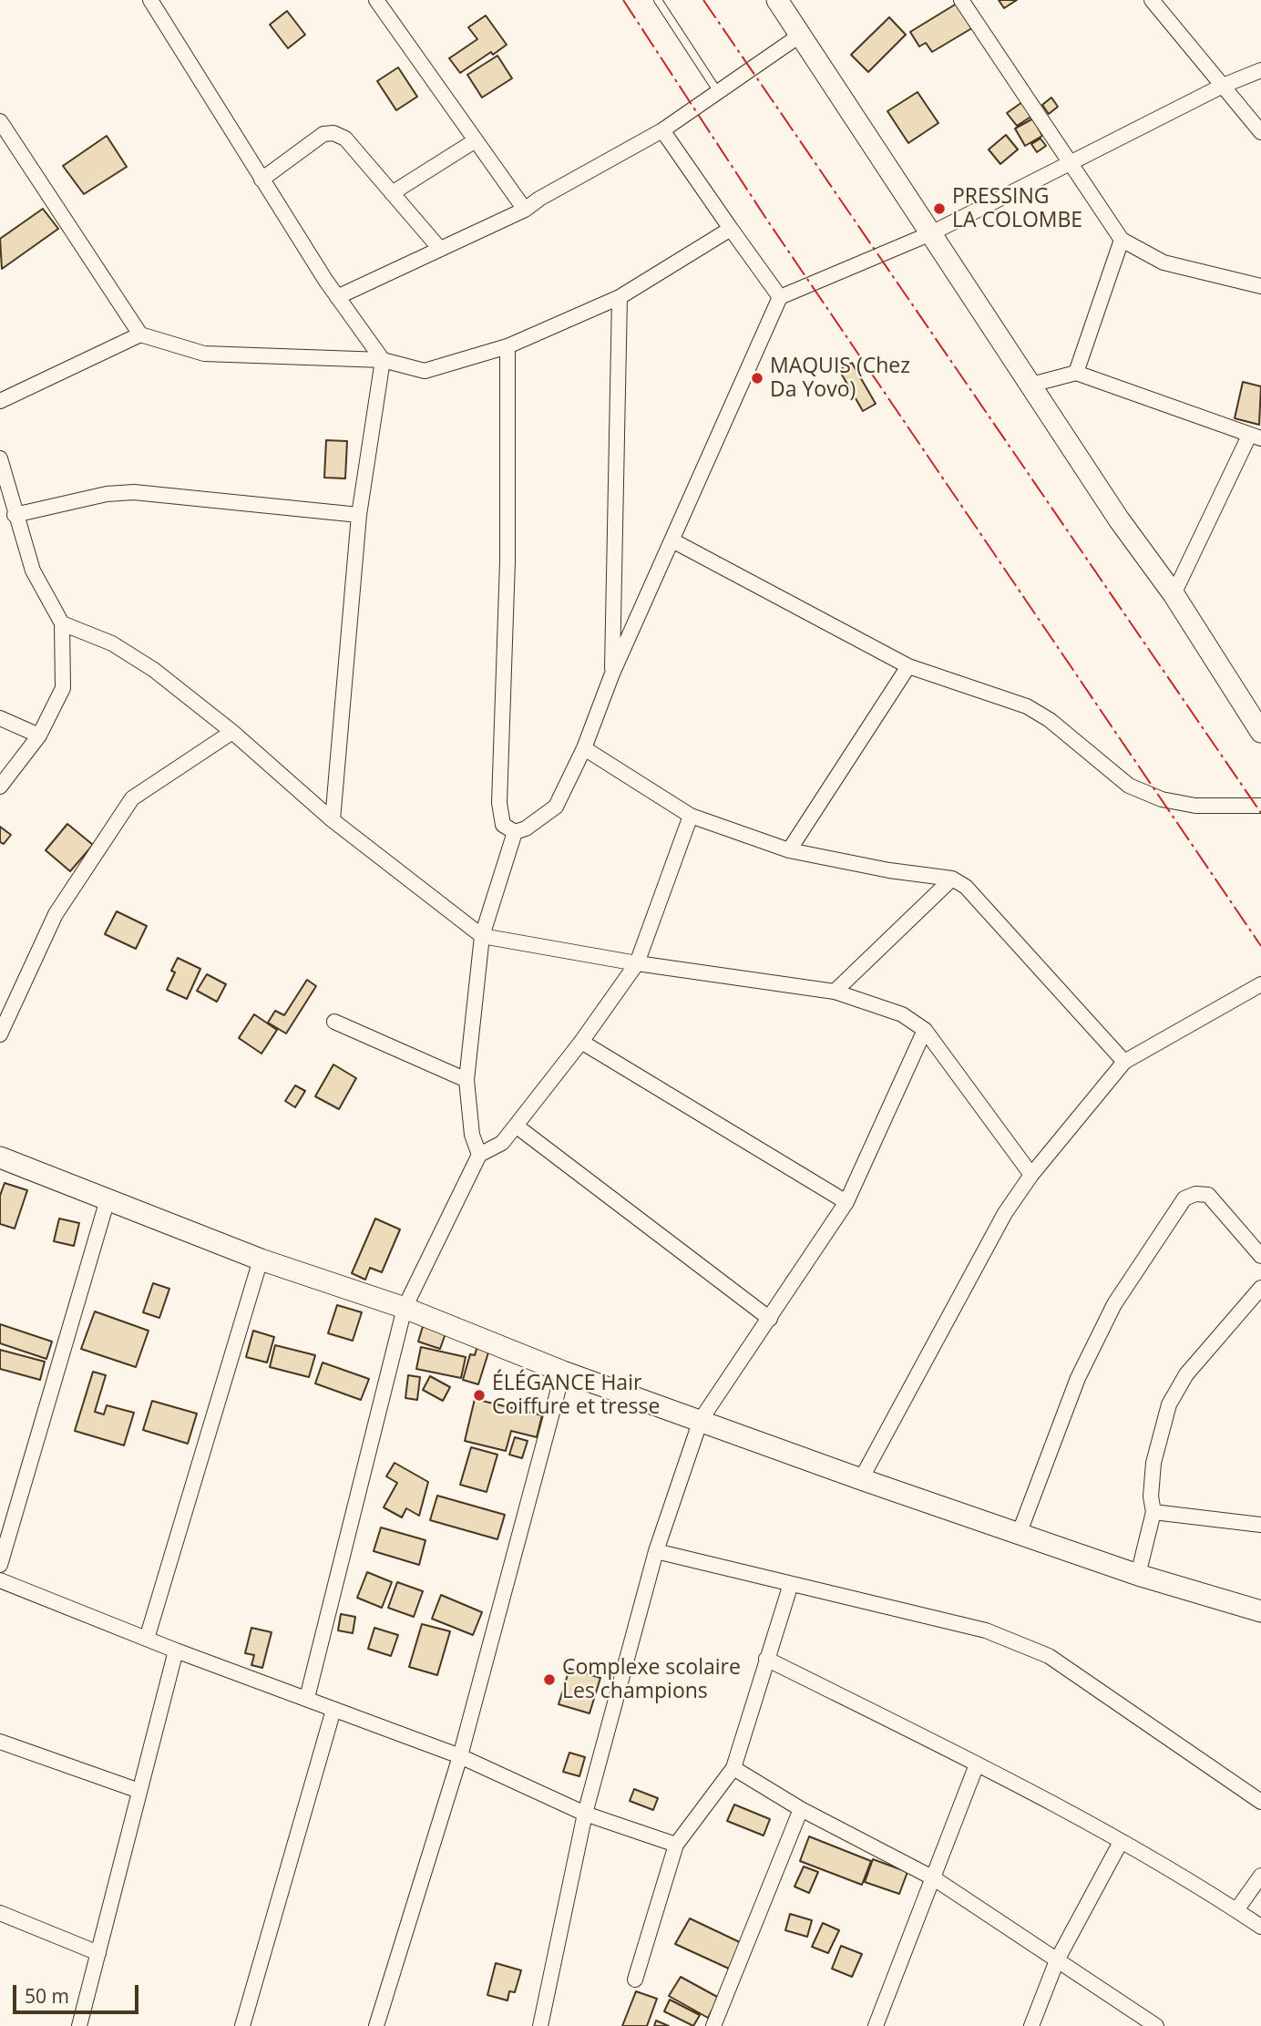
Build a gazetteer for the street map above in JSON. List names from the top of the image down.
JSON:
{
  "places": [
    "PRESSING LA COLOMBE",
    "MAQUIS (Chez Da Yovo)",
    "ÉLÉGANCE Hair Coiffure et tresse",
    "Complexe scolaire Les champions"
  ],
  "scale_bar": "50 m"
}
